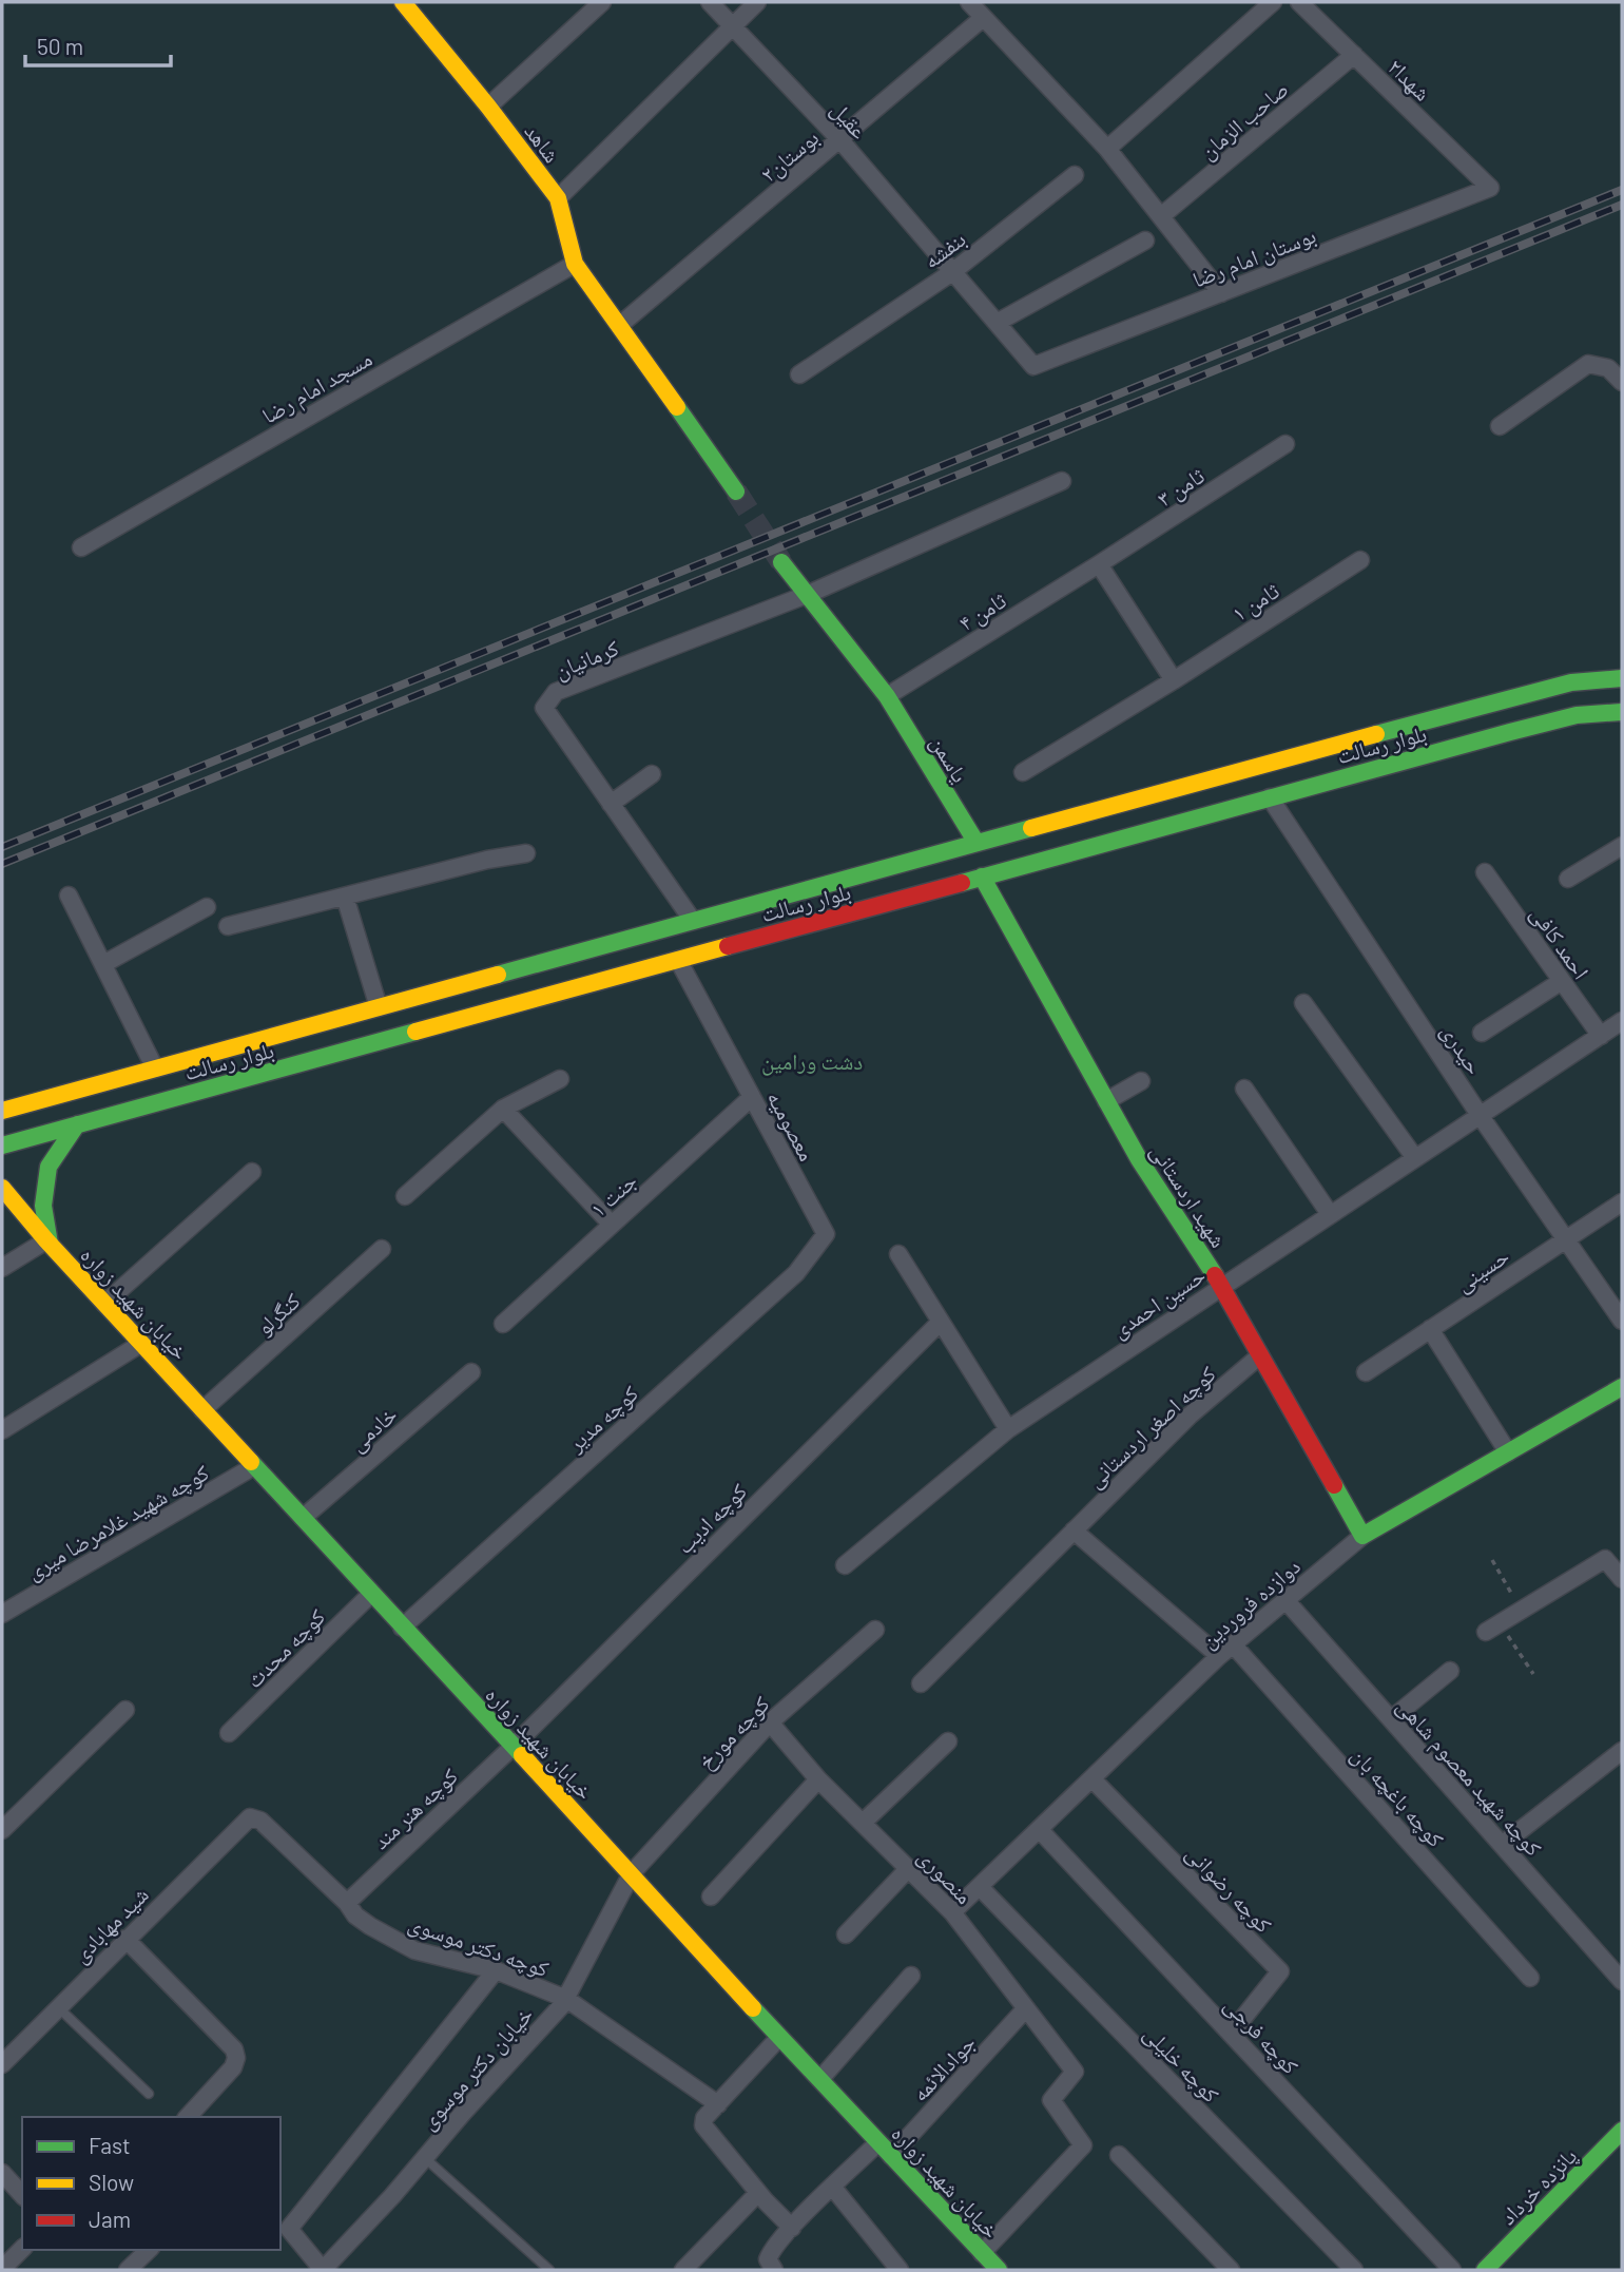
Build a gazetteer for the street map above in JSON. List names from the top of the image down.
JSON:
{
  "streets": {
    "street": [
      "شهدا۲",
      "عقیل",
      "صاحب الزمان",
      "شاهد",
      "بوستان۲",
      "بنفشه",
      "بوستان امام رضا",
      "مسجد امام رضا",
      "ثامن ۳",
      "ثامن ۱",
      "ثامن ۴",
      "کرمانیان",
      "بلوار رسالت",
      "یاسمن",
      "احمد کافی",
      "حیدری",
      "معصومیه",
      "جنت ۱",
      "شهید اردستانی",
      "حسینی",
      "حسین احمدی",
      "خیابان شهید زواره",
      "کنگرلو",
      "کوچه مدیر",
      "کوچه اصغر اردستانی",
      "خادمی",
      "کوچه ادیب",
      "کوچه شهید غلامرضا میری",
      "دوازده فروردین",
      "کوچه محدث",
      "کوچه مورخ",
      "کوچه شهید معصوم شاهی",
      "کوچه باغچه بان",
      "کوچه هنر مند",
      "منصوری",
      "کوچه رضوانی",
      "شید مهابادی",
      "کوچه دکتر موسوی",
      "کوچه فرجی",
      "کوچه خلیلی",
      "خیابان دکتر موسوی",
      "جوادالائمه",
      "پانزده خرداد"
    ]
  },
  "crossings": [
    ["شهدا۲", "صاحب الزمان"],
    ["شهدا۲", "بوستان امام رضا"],
    ["عقیل", "بوستان۲"],
    ["عقیل", "بنفشه"],
    ["عقیل", "بوستان امام رضا"],
    ["شاهد", "بوستان۲"],
    ["شاهد", "مسجد امام رضا"],
    ["ثامن ۳", "ثامن ۴"],
    ["ثامن ۴", "یاسمن"],
    ["کرمانیان", "بلوار رسالت"],
    ["کرمانیان", "یاسمن"],
    ["بلوار رسالت", "یاسمن"],
    ["بلوار رسالت", "حیدری"],
    ["بلوار رسالت", "معصومیه"],
    ["بلوار رسالت", "شهید اردستانی"],
    ["بلوار رسالت", "خیابان شهید زواره"],
    ["احمد کافی", "حسین احمدی"],
    ["حیدری", "حسینی"],
    ["حیدری", "حسین احمدی"],
    ["معصومیه", "جنت ۱"],
    ["معصومیه", "کوچه مدیر"],
    ["شهید اردستانی", "حسین احمدی"],
    ["شهید اردستانی", "کوچه اصغر اردستانی"],
    ["شهید اردستانی", "دوازده فروردین"],
    ["خیابان شهید زواره", "کنگرلو"],
    ["خیابان شهید زواره", "کوچه مدیر"],
    ["خیابان شهید زواره", "خادمی"],
    ["خیابان شهید زواره", "کوچه ادیب"],
    ["خیابان شهید زواره", "کوچه شهید غلامرضا میری"],
    ["خیابان شهید زواره", "کوچه محدث"],
    ["خیابان شهید زواره", "کوچه مورخ"],
    ["خیابان شهید زواره", "کوچه هنر مند"],
    ["خیابان شهید زواره", "منصوری"],
    ["خیابان شهید زواره", "خیابان دکتر موسوی"],
    ["خیابان شهید زواره", "جوادالائمه"],
    ["کوچه ادیب", "کوچه هنر مند"],
    ["دوازده فروردین", "کوچه شهید معصوم شاهی"],
    ["دوازده فروردین", "کوچه باغچه بان"],
    ["دوازده فروردین", "منصوری"],
    ["دوازده فروردین", "کوچه رضوانی"],
    ["دوازده فروردین", "کوچه فرجی"],
    ["دوازده فروردین", "کوچه خلیلی"],
    ["کوچه مورخ", "منصوری"],
    ["کوچه مورخ", "خیابان دکتر موسوی"],
    ["کوچه هنر مند", "کوچه دکتر موسوی"],
    ["منصوری", "جوادالائمه"],
    ["کوچه رضوانی", "کوچه فرجی"],
    ["شید مهابادی", "کوچه دکتر موسوی"],
    ["کوچه دکتر موسوی", "خیابان دکتر موسوی"]
  ],
  "parks": ["دشت ورامین"],
  "legend": ["Fast", "Slow", "Jam"],
  "scale_bar": "50 m"
}
